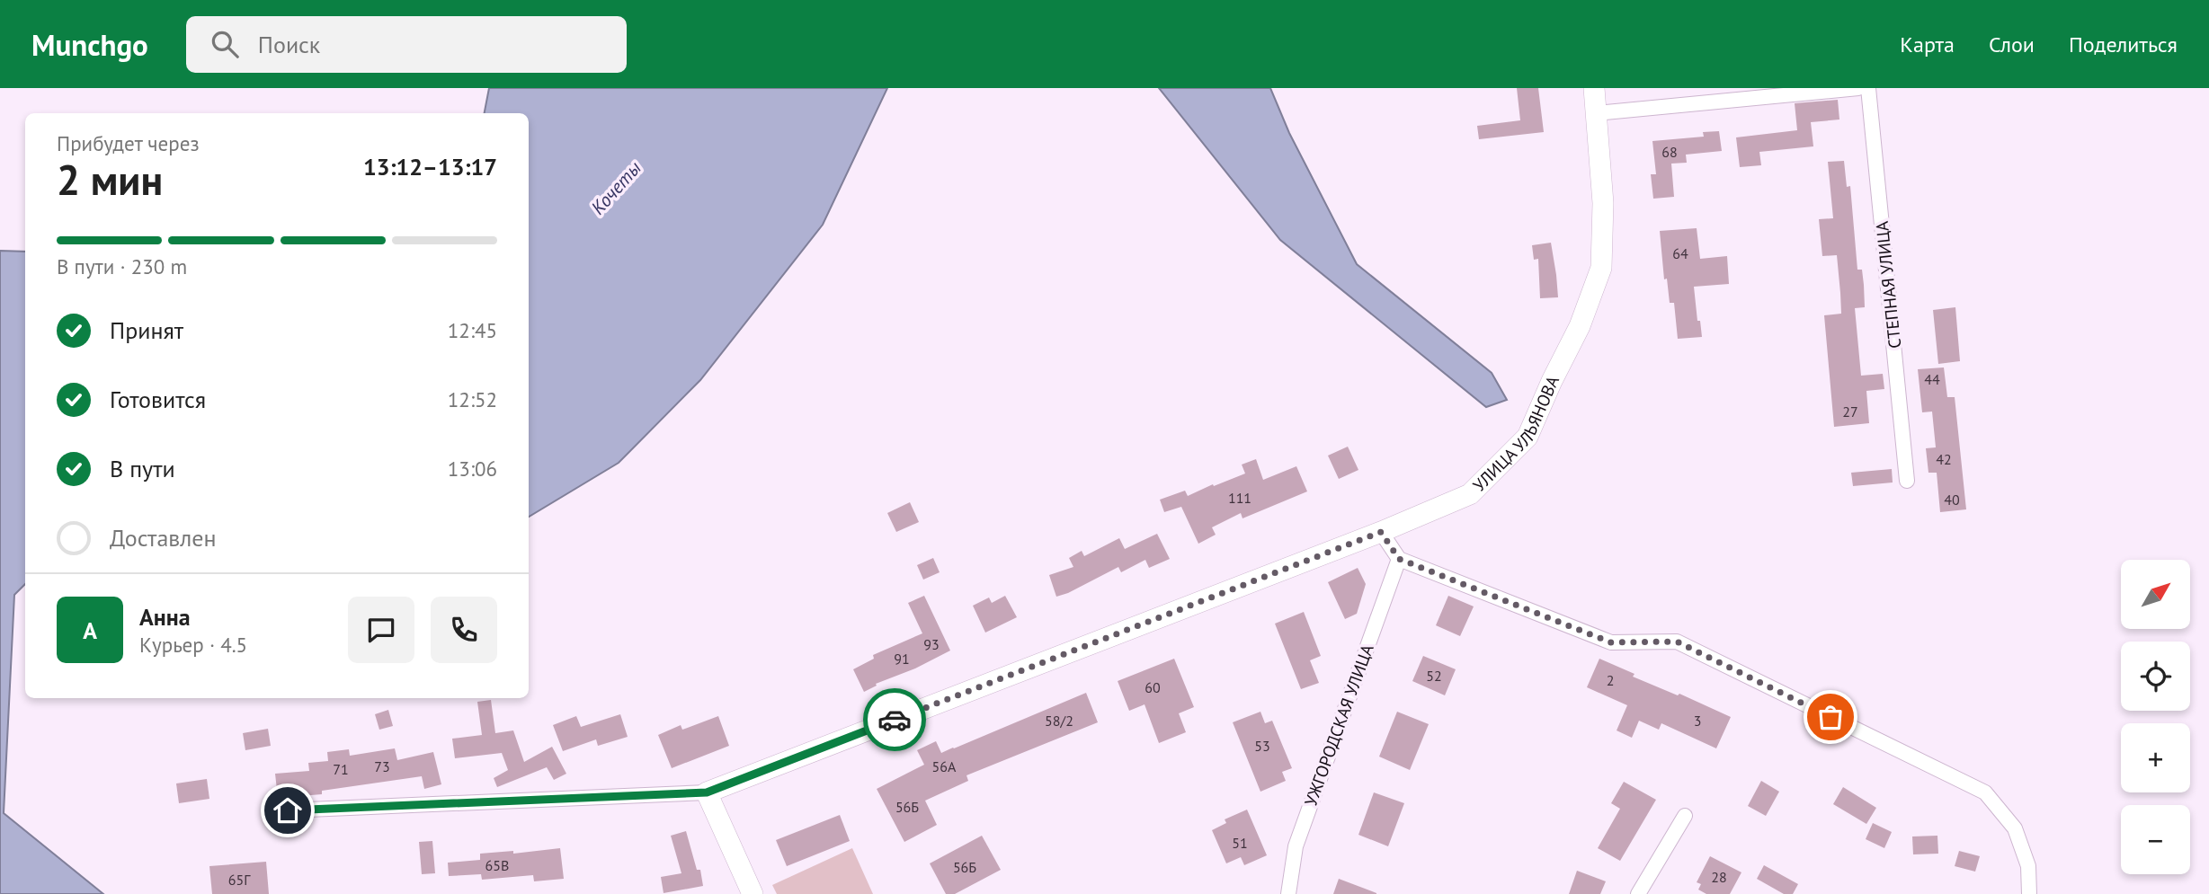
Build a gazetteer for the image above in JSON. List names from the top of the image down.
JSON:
{
  "streets": {
    "street": ["СТЕПНАЯ УЛИЦА", "УЛИЦА УЛЬЯНОВА", "УЖГОРОДСКАЯ УЛИЦА"]
  },
  "water": ["Кочеты"],
  "house_numbers": [
    "68",
    "64",
    "44",
    "27",
    "42",
    "111",
    "40",
    "93",
    "91",
    "52",
    "2",
    "60",
    "58/2",
    "3",
    "53",
    "73",
    "56А",
    "71",
    "56Б",
    "51",
    "65В",
    "56Б",
    "28",
    "65Г"
  ],
  "north": "top right",
  "page": {
    "header": "Munchgo",
    "search": "Поиск",
    "nav": ["Карта", "Слои", "Поделиться"],
    "heading": ["2 мин", "Прибудет через", "13:12–13:17"],
    "panel": ["Анна", "Курьер · 4.5"],
    "bar": "В пути · 230 m",
    "list": [
      ["Принят", "12:45"],
      ["Готовится", "12:52"],
      ["В пути", "13:06"],
      "Доставлен"
    ],
    "map_buttons": ["+", "−"],
    "round": "А"
  }
}
